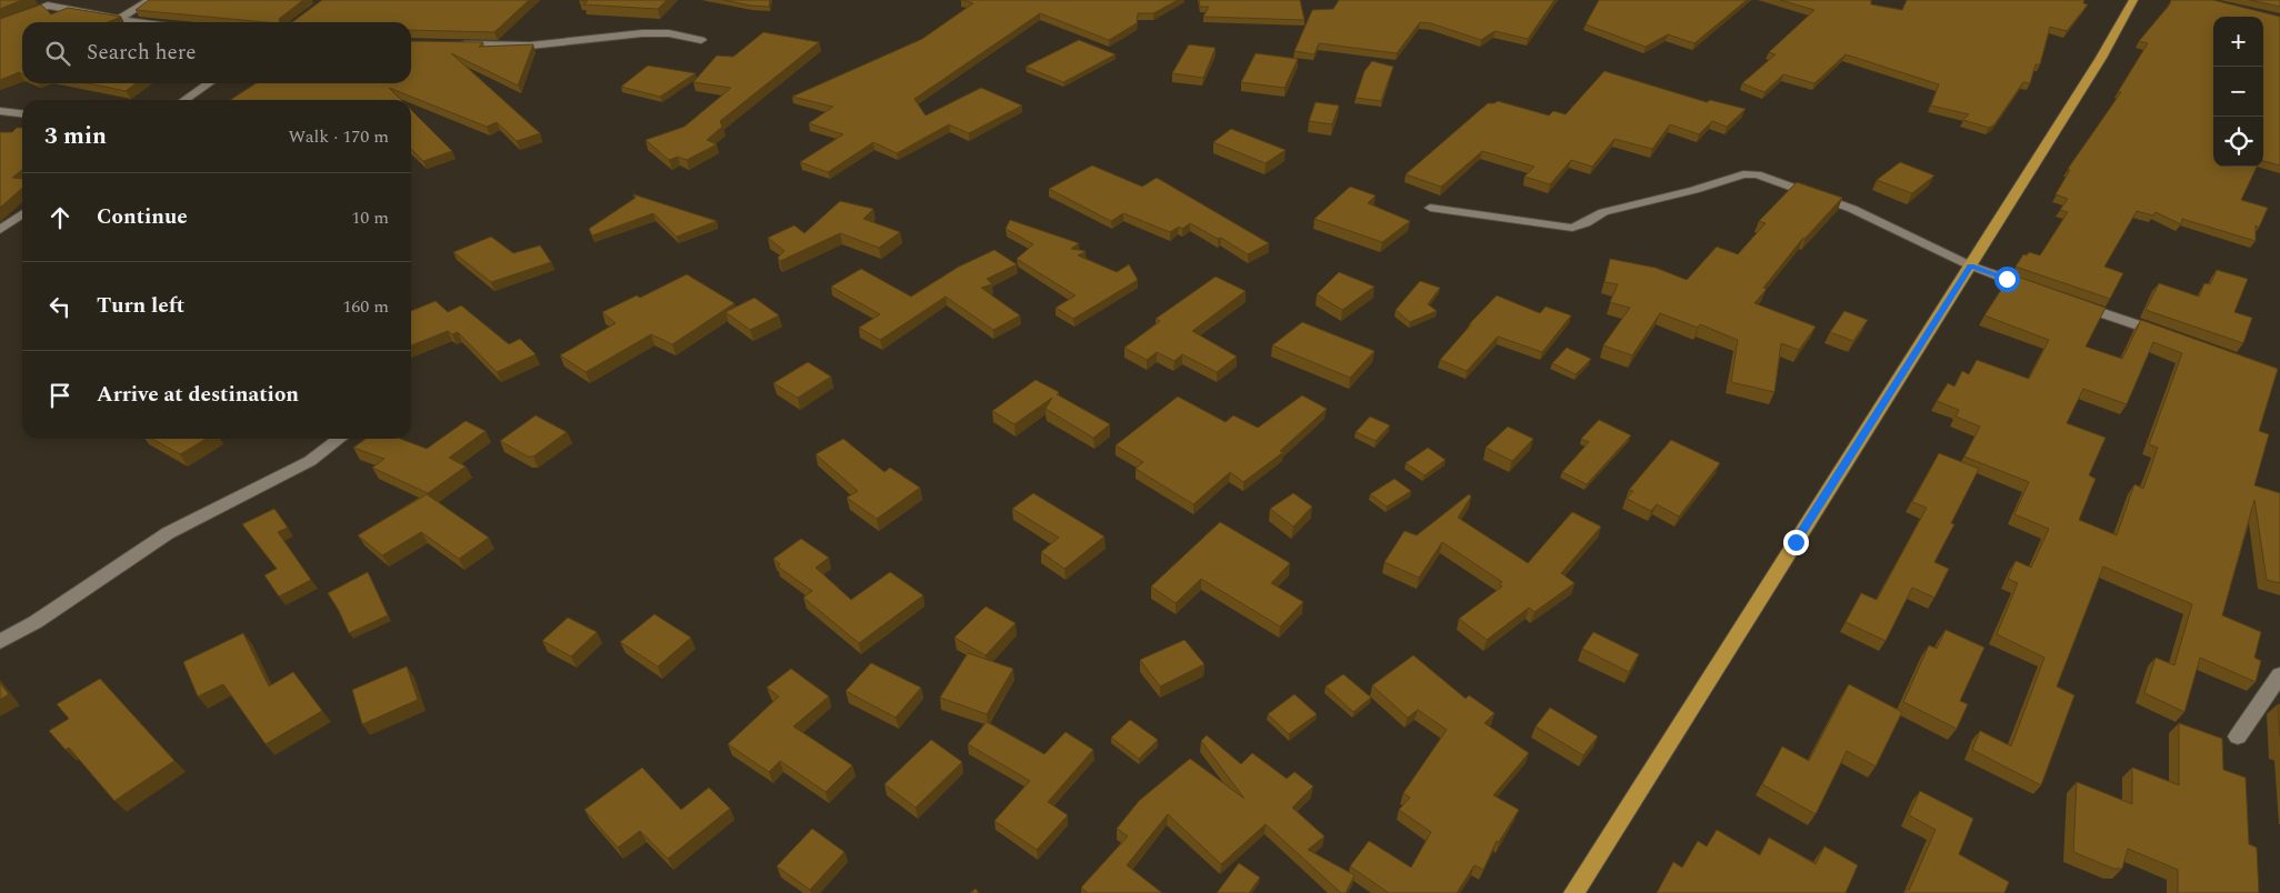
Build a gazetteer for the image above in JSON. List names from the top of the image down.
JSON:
{
  "page": {
    "map_buttons": ["+", "−"],
    "search": "Search here",
    "heading": ["3 min", "Walk · 170 m"],
    "list": [
      ["Continue", "10 m"],
      ["Turn left", "160 m"],
      "Arrive at destination"
    ]
  }
}
